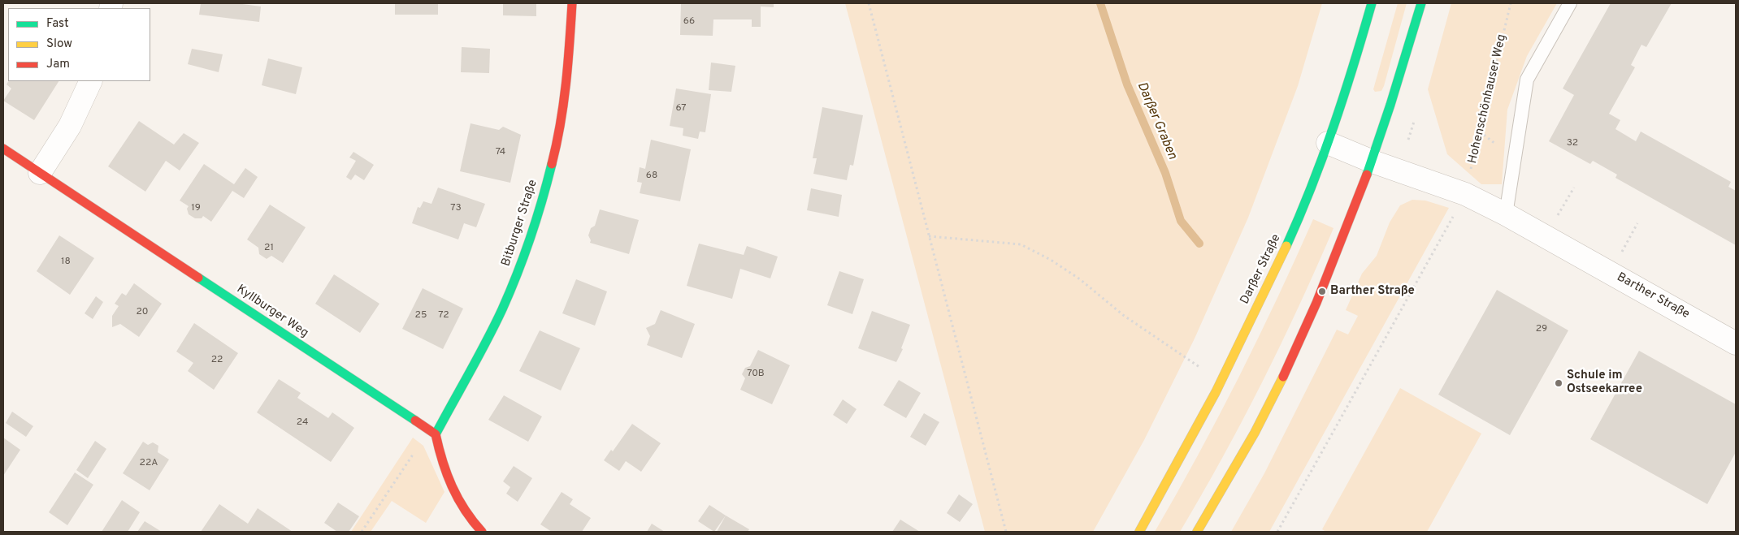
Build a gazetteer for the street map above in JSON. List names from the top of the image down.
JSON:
{
  "streets": {
    "main road": ["Bitburger Straße", "Darßer Straße", "Kyllburger Weg"],
    "street": ["Barther Straße"],
    "path": ["Hohenschönhauser Weg"]
  },
  "crossings": [
    ["Hohenschönhauser Weg", "Barther Straße"],
    ["Bitburger Straße", "Kyllburger Weg"],
    ["Darßer Straße", "Barther Straße"]
  ],
  "water": ["Darßer Graben"],
  "places": ["Barther Straße", "Schule im Ostseekarree"],
  "house_numbers": [
    "66",
    "67",
    "32",
    "74",
    "68",
    "19",
    "73",
    "21",
    "18",
    "20",
    "25",
    "72",
    "29",
    "22",
    "70B",
    "24",
    "22A"
  ],
  "legend": ["Fast", "Slow", "Jam"]
}
